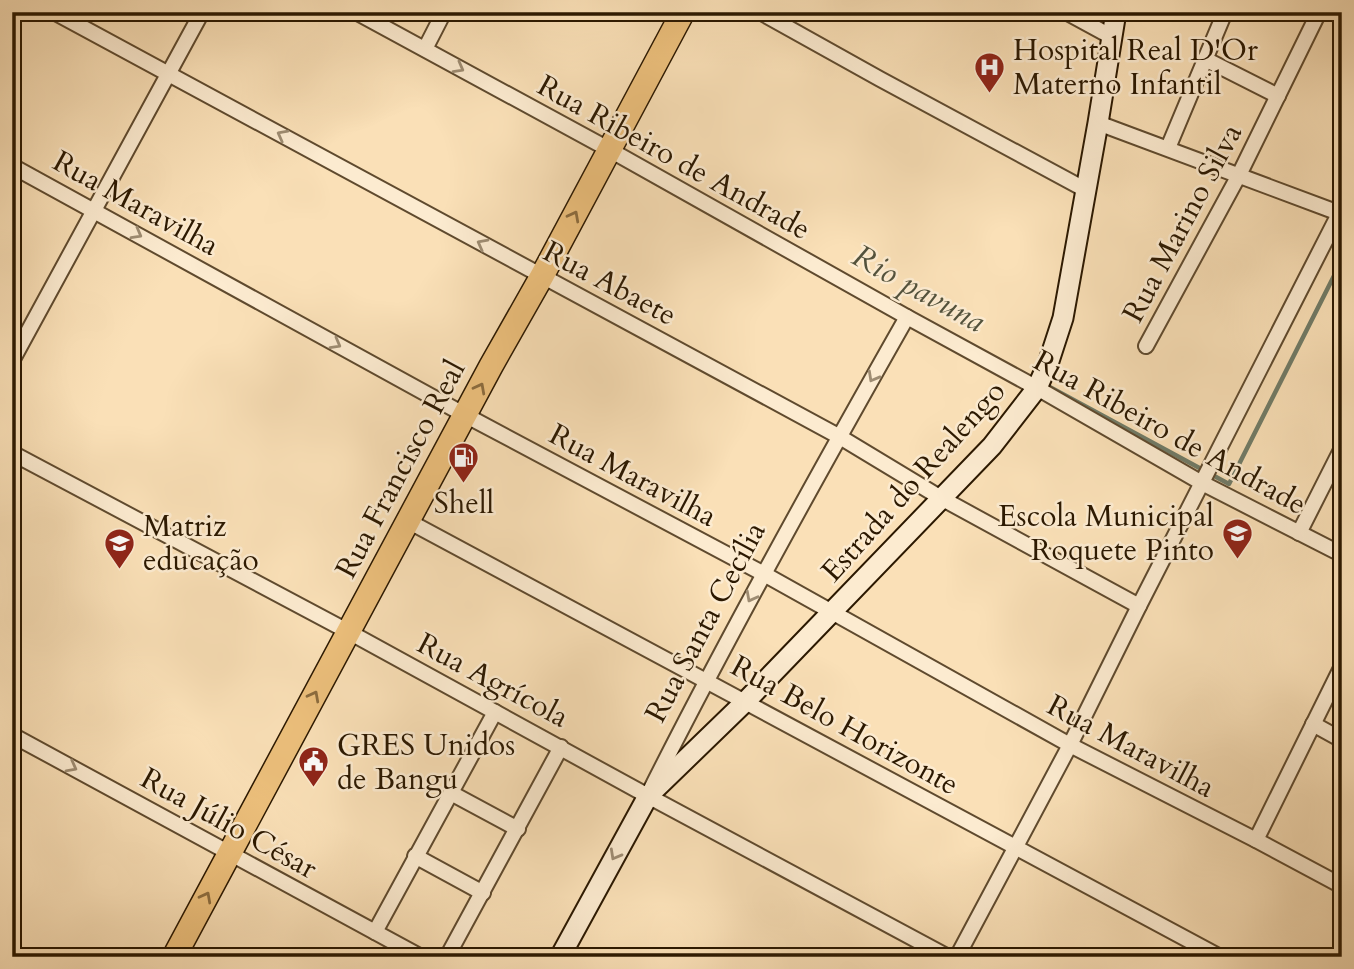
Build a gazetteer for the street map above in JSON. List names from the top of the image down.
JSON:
{
  "streets": {
    "main road": ["Rua Francisco Real"],
    "street": [
      "Rua Ribeiro de Andrade",
      "Rua Maravilha",
      "Rua Marino Silva",
      "Rua Abaete",
      "Estrada do Realengo",
      "Rua Santa Cecília",
      "Rua Agrícola",
      "Rua Belo Horizonte",
      "Rua Júlio César"
    ]
  },
  "crossings": [
    ["Rua Ribeiro de Andrade", "Rua Francisco Real"],
    ["Rua Ribeiro de Andrade", "Estrada do Realengo"],
    ["Rua Ribeiro de Andrade", "Rua Santa Cecília"],
    ["Rua Maravilha", "Rua Francisco Real"],
    ["Rua Maravilha", "Estrada do Realengo"],
    ["Rua Maravilha", "Rua Santa Cecília"],
    ["Rua Abaete", "Rua Francisco Real"],
    ["Rua Abaete", "Estrada do Realengo"],
    ["Rua Abaete", "Rua Santa Cecília"],
    ["Rua Francisco Real", "Rua Agrícola"],
    ["Rua Francisco Real", "Rua Belo Horizonte"],
    ["Rua Francisco Real", "Rua Júlio César"],
    ["Estrada do Realengo", "Rua Santa Cecília"],
    ["Estrada do Realengo", "Rua Agrícola"],
    ["Estrada do Realengo", "Rua Belo Horizonte"],
    ["Rua Santa Cecília", "Rua Agrícola"],
    ["Rua Santa Cecília", "Rua Belo Horizonte"]
  ],
  "one_way": ["Rua Francisco Real", "Rua Júlio César"],
  "water": ["Rio pavuna"],
  "places": {
    "hospital": ["Hospital Real D'Or Materno Infantil"],
    "fuel station": ["Shell"],
    "school or university": ["Escola Municipal Roquete Pinto", "Matriz educação"],
    "public building": ["GRES Unidos de Bangu"]
  }
}
